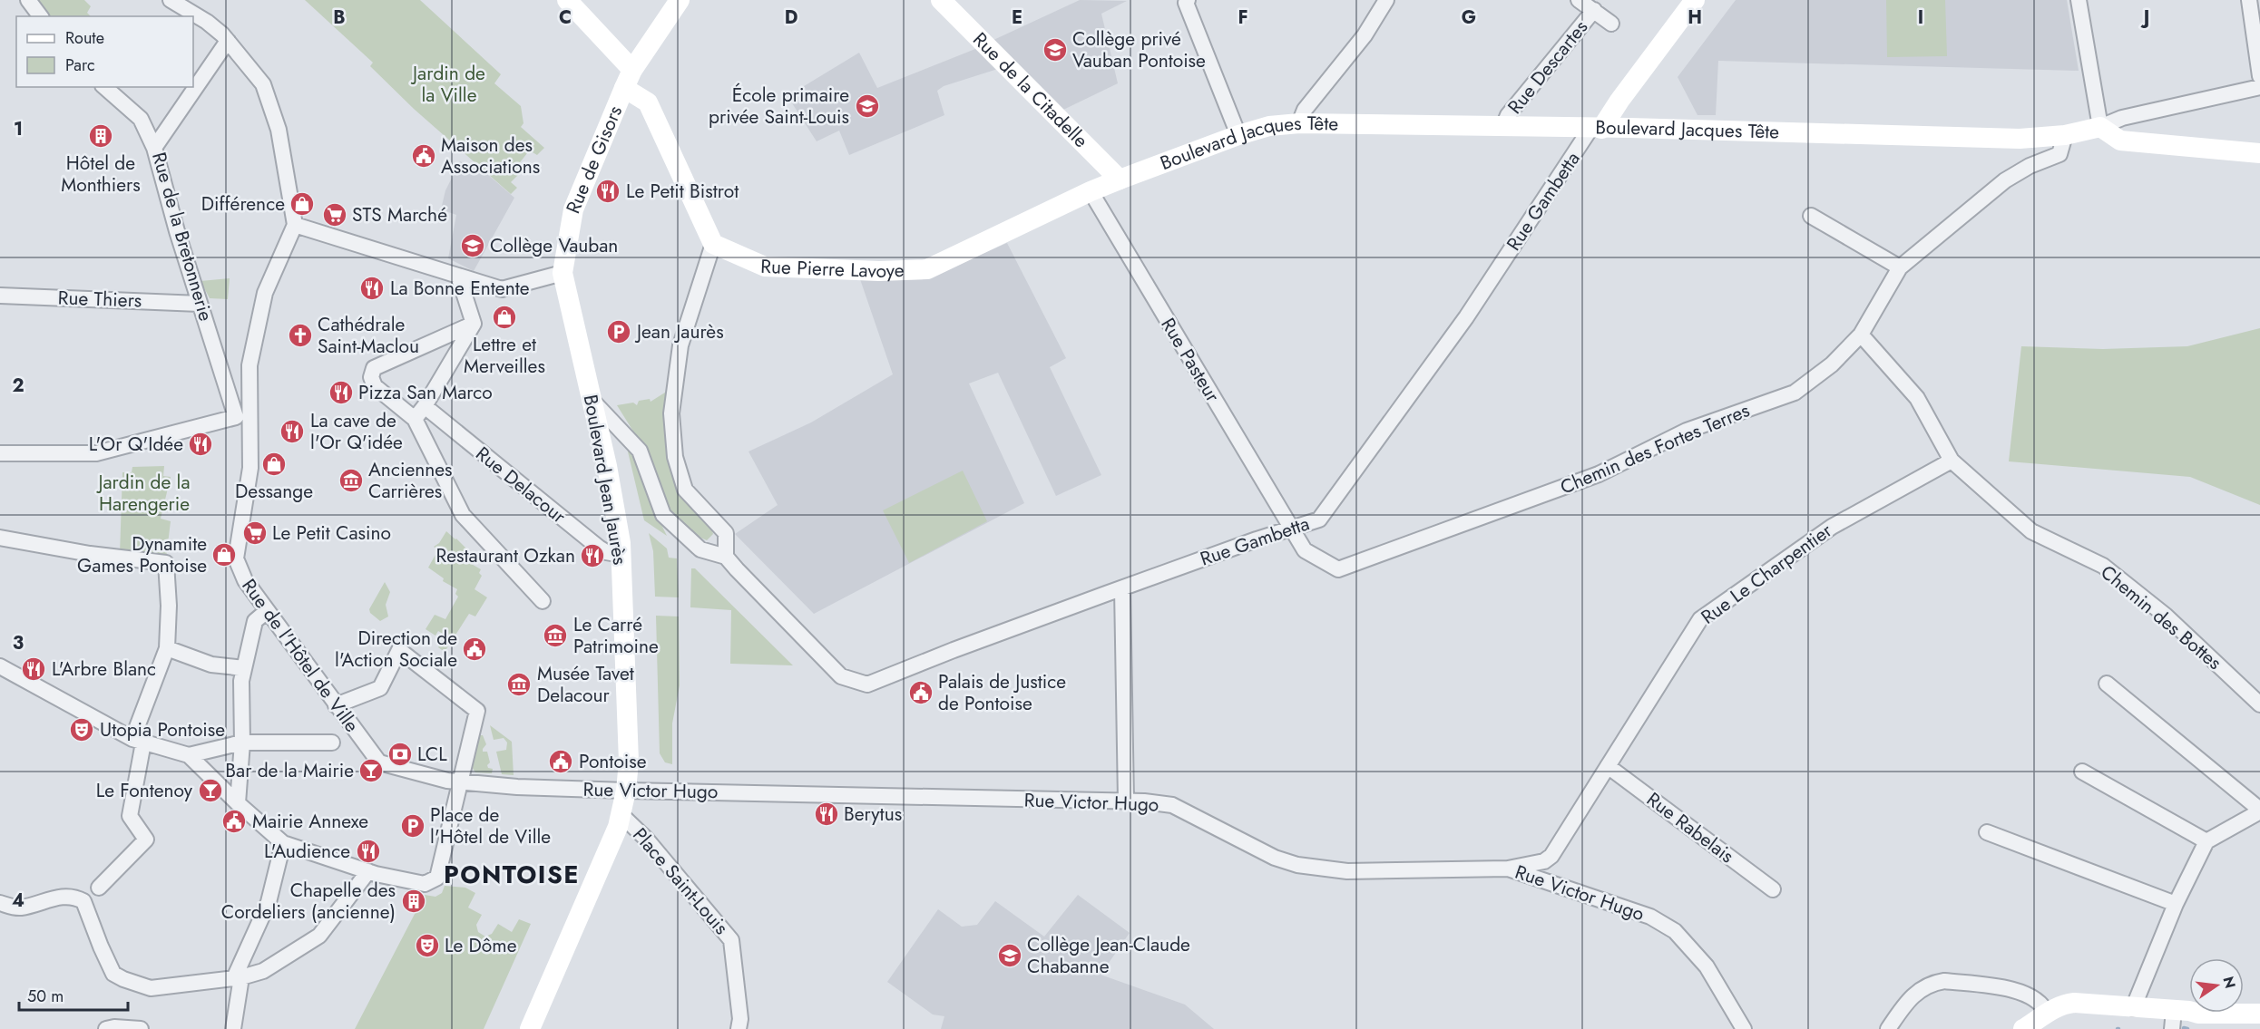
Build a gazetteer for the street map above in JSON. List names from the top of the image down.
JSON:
{
  "streets": {
    "street": [
      "Rue Descartes",
      "Rue de la Citadelle",
      "Boulevard Jacques Tête",
      "Rue de Gisors",
      "Rue Gambetta",
      "Rue de la Bretonnerie",
      "Rue Pierre Lavoye",
      "Rue Thiers",
      "Rue Pasteur",
      "Chemin des Fortes Terres",
      "Boulevard Jean Jaurès",
      "Rue Delacour",
      "Rue Le Charpentier",
      "Chemin des Bottes",
      "Rue de l'Hôtel de Ville",
      "Rue Victor Hugo",
      "Rue Rabelais",
      "Place Saint-Louis"
    ]
  },
  "crossings": [
    ["Rue Descartes", "Boulevard Jacques Tête"],
    ["Rue de la Citadelle", "Boulevard Jacques Tête"],
    ["Rue de la Citadelle", "Rue Pierre Lavoye"],
    ["Boulevard Jacques Tête", "Rue Gambetta"],
    ["Boulevard Jacques Tête", "Rue Pierre Lavoye"],
    ["Boulevard Jacques Tête", "Chemin des Fortes Terres"],
    ["Rue de Gisors", "Boulevard Jean Jaurès"],
    ["Rue Gambetta", "Rue Pasteur"],
    ["Rue Gambetta", "Chemin des Fortes Terres"],
    ["Rue de la Bretonnerie", "Rue Thiers"],
    ["Rue Pierre Lavoye", "Rue Pasteur"],
    ["Rue Pasteur", "Chemin des Fortes Terres"],
    ["Boulevard Jean Jaurès", "Rue Delacour"],
    ["Boulevard Jean Jaurès", "Rue Victor Hugo"],
    ["Boulevard Jean Jaurès", "Place Saint-Louis"],
    ["Rue Le Charpentier", "Chemin des Bottes"],
    ["Rue Le Charpentier", "Rue Victor Hugo"],
    ["Rue Le Charpentier", "Rue Rabelais"],
    ["Rue de l'Hôtel de Ville", "Rue Victor Hugo"]
  ],
  "districts": ["PONTOISE"],
  "parks": ["Jardin de la Ville", "Jardin de la Harengerie"],
  "places": {
    "school or university": [
      "Collège privé Vauban Pontoise",
      "École primaire privée Saint-Louis",
      "Collège Vauban",
      "Collège Jean-Claude Chabanne"
    ],
    "building": ["Hôtel de Monthiers", "Chapelle des Cordeliers (ancienne)"],
    "public building": [
      "Maison des Associations",
      "Direction de l'Action Sociale",
      "Palais de Justice de Pontoise",
      "Pontoise",
      "Mairie Annexe"
    ],
    "restaurant": [
      "Le Petit Bistrot",
      "La Bonne Entente",
      "Pizza San Marco",
      "La cave de l'Or Q'idée",
      "L'Or Q'Idée",
      "Restaurant Ozkan",
      "L'Arbre Blanc",
      "Berytus",
      "L'Audience"
    ],
    "shop": [
      "Différence",
      "Lettre et Merveilles",
      "Dessange",
      "Dynamite Games Pontoise"
    ],
    "supermarket": ["STS Marché", "Le Petit Casino"],
    "parking": ["Jean Jaurès", "Place de l'Hôtel de Ville"],
    "church": ["Cathédrale Saint-Maclou"],
    "museum": ["Anciennes Carrières", "Le Carré Patrimoine", "Musée Tavet Delacour"],
    "theatre": ["Utopia Pontoise", "Le Dôme"],
    "bank": ["LCL"],
    "bar": ["Bar de la Mairie", "Le Fontenoy"]
  },
  "legend": ["Route", "Parc"],
  "scale_bar": "50 m",
  "north": "right",
  "grid": {
    "columns": [
      "B",
      "C",
      "D",
      "E",
      "F",
      "G",
      "H",
      "I",
      "J"
    ],
    "rows": [
      "1",
      "2",
      "3",
      "4"
    ]
  }
}
